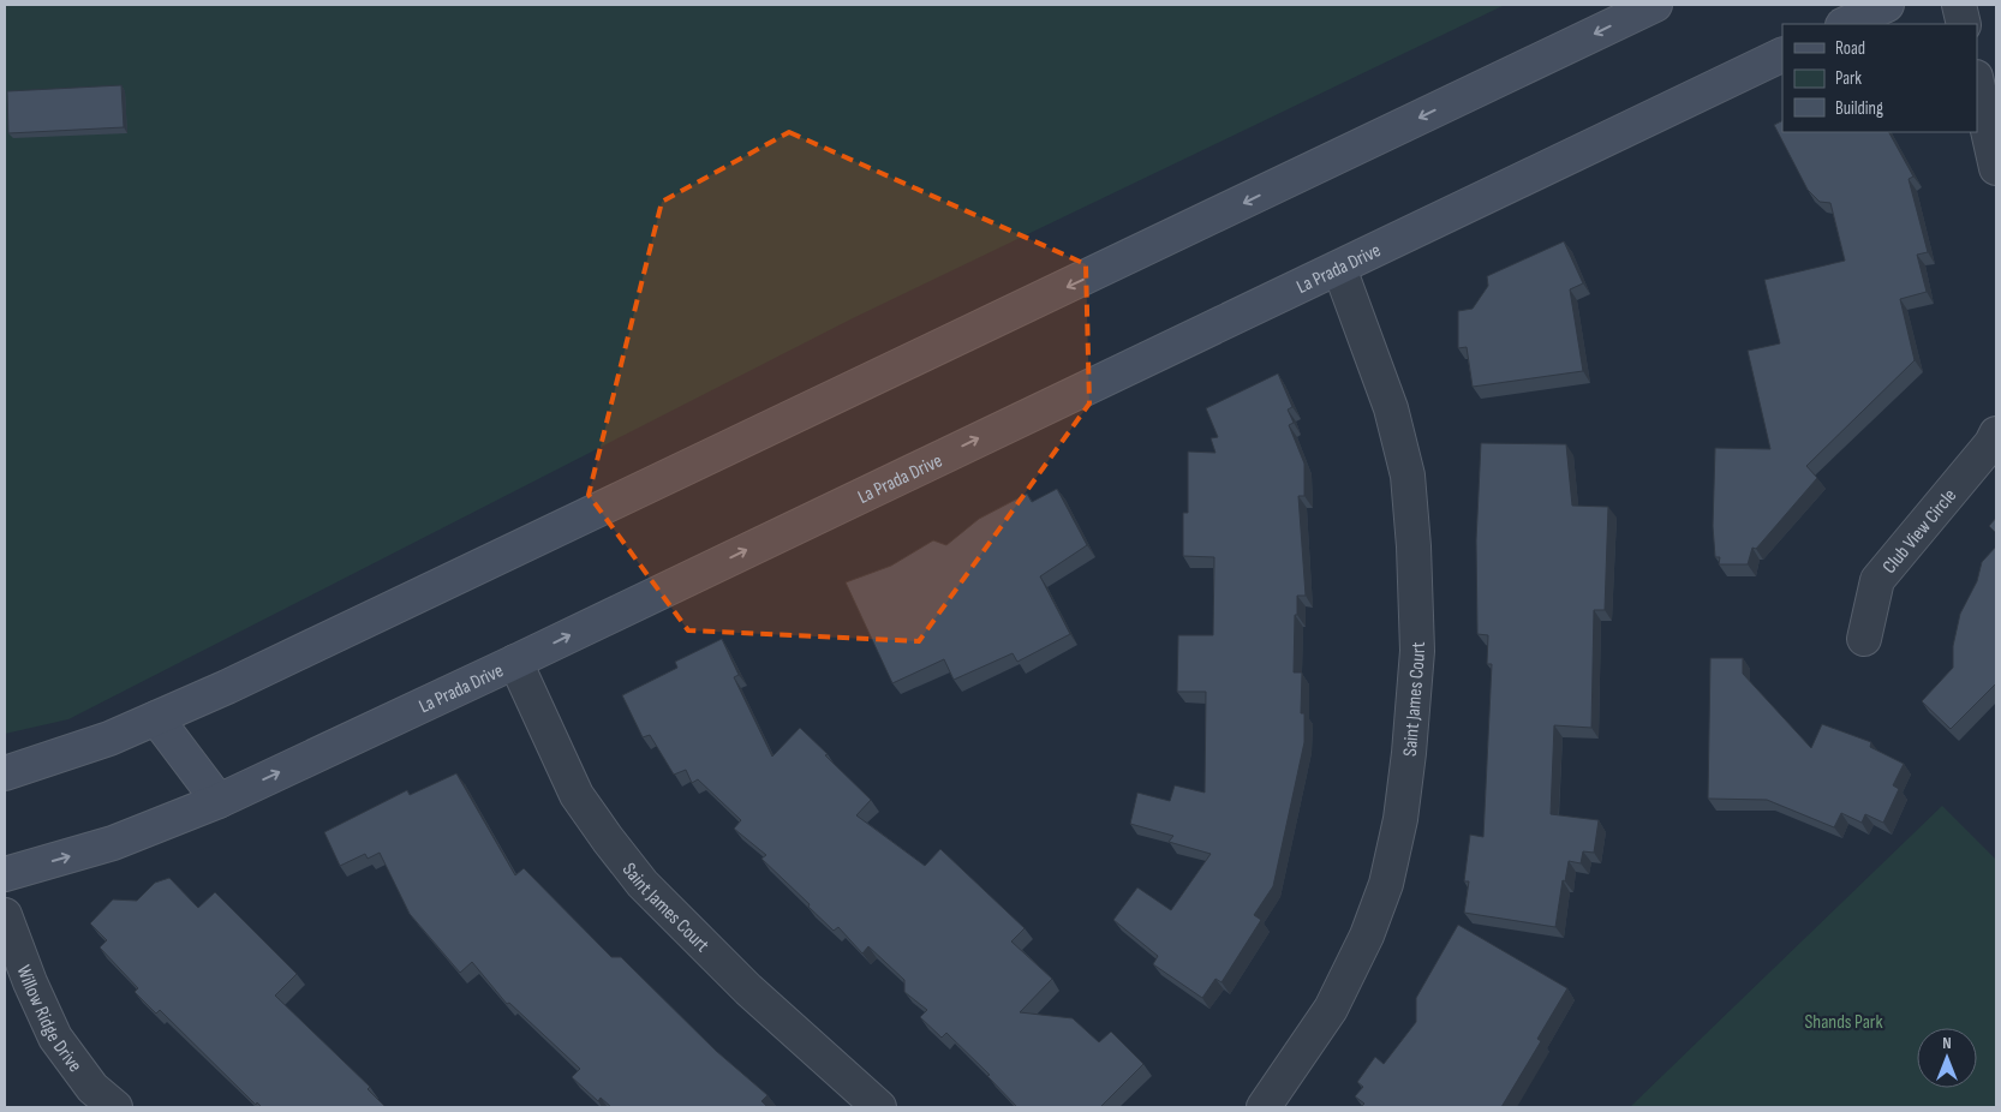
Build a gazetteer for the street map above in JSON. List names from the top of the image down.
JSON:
{
  "streets": {
    "main road": ["La Prada Drive"],
    "street": ["Club View Circle", "Saint James Court", "Willow Ridge Drive"]
  },
  "crossings": [
    ["La Prada Drive", "Saint James Court"]
  ],
  "parks": ["Shands Park"],
  "legend": ["Road", "Park", "Building"],
  "north": "top"
}
